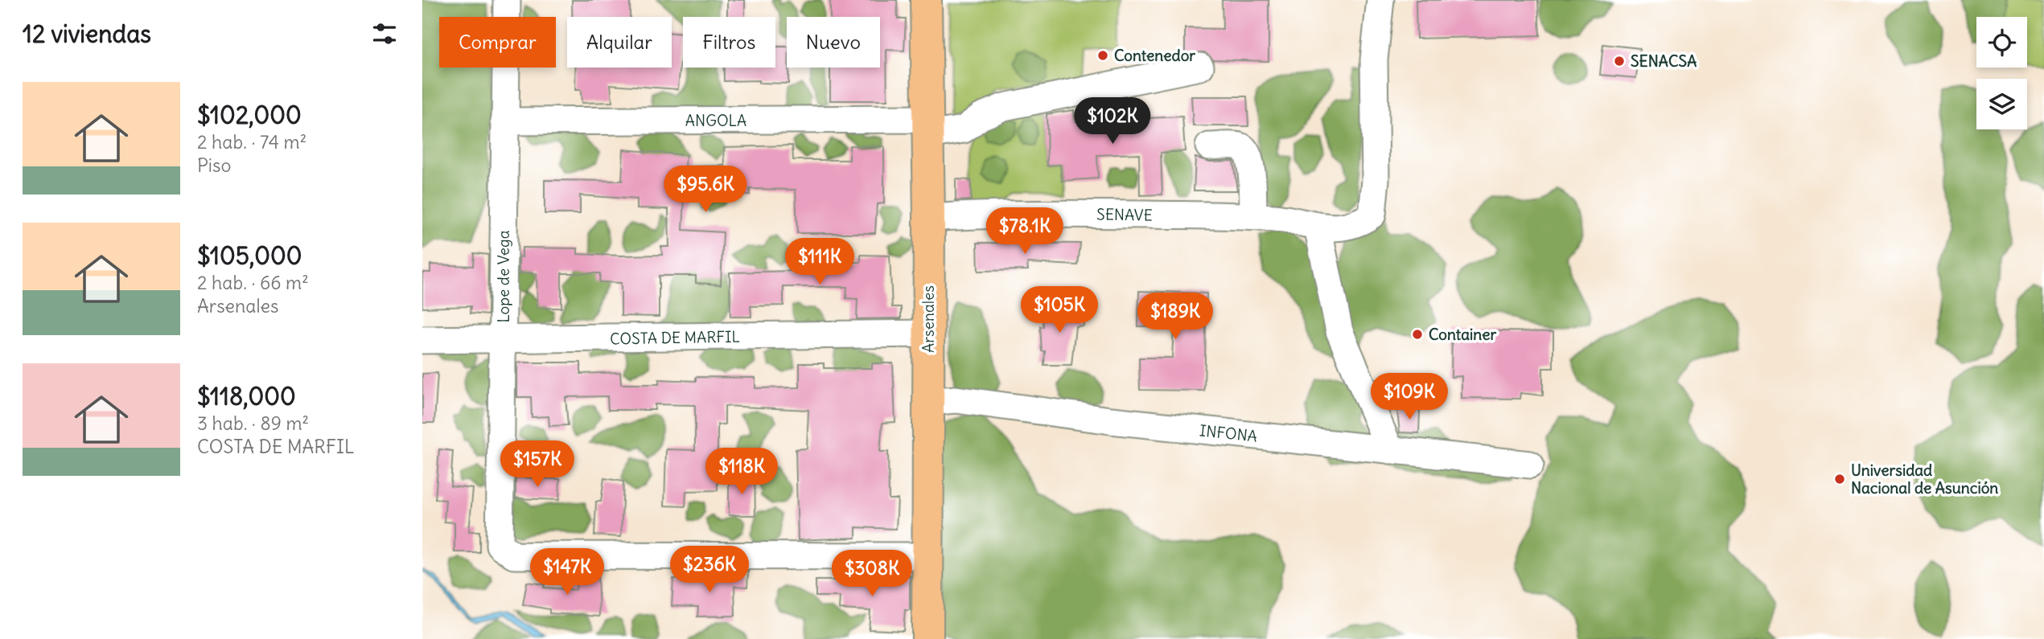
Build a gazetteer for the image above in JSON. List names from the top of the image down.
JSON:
{
  "streets": {
    "main road": ["Arsenales"],
    "street": [
      "ANGOLA",
      "SENAVE",
      "Lope de Vega",
      "COSTA DE MARFIL",
      "INFONA"
    ]
  },
  "crossings": [
    ["ANGOLA", "Lope de Vega"],
    ["ANGOLA", "Arsenales"],
    ["SENAVE", "Arsenales"],
    ["Lope de Vega", "Arsenales"],
    ["Lope de Vega", "COSTA DE MARFIL"],
    ["Arsenales", "COSTA DE MARFIL"],
    ["Arsenales", "INFONA"]
  ],
  "places": [
    "Contenedor",
    "SENACSA",
    "Container",
    "Universidad Nacional de Asunción"
  ],
  "page": {
    "heading": "12 viviendas",
    "chip": [
      "Comprar",
      "Alquilar",
      "Filtros",
      "Nuevo"
    ],
    "list": [
      {
        "name": "$102,000",
        "note": "2 hab. · 74 m² · Piso"
      },
      {
        "name": "$105,000",
        "note": "2 hab. · 66 m² · Arsenales"
      },
      {
        "name": "$118,000",
        "note": "3 hab. · 89 m² · COSTA DE MARFIL"
      }
    ],
    "price": [
      "$102K",
      "$95.6K",
      "$78.1K",
      "$111K",
      "$105K",
      "$189K",
      "$109K",
      "$157K",
      "$118K",
      "$236K",
      "$147K",
      "$308K"
    ]
  }
}
